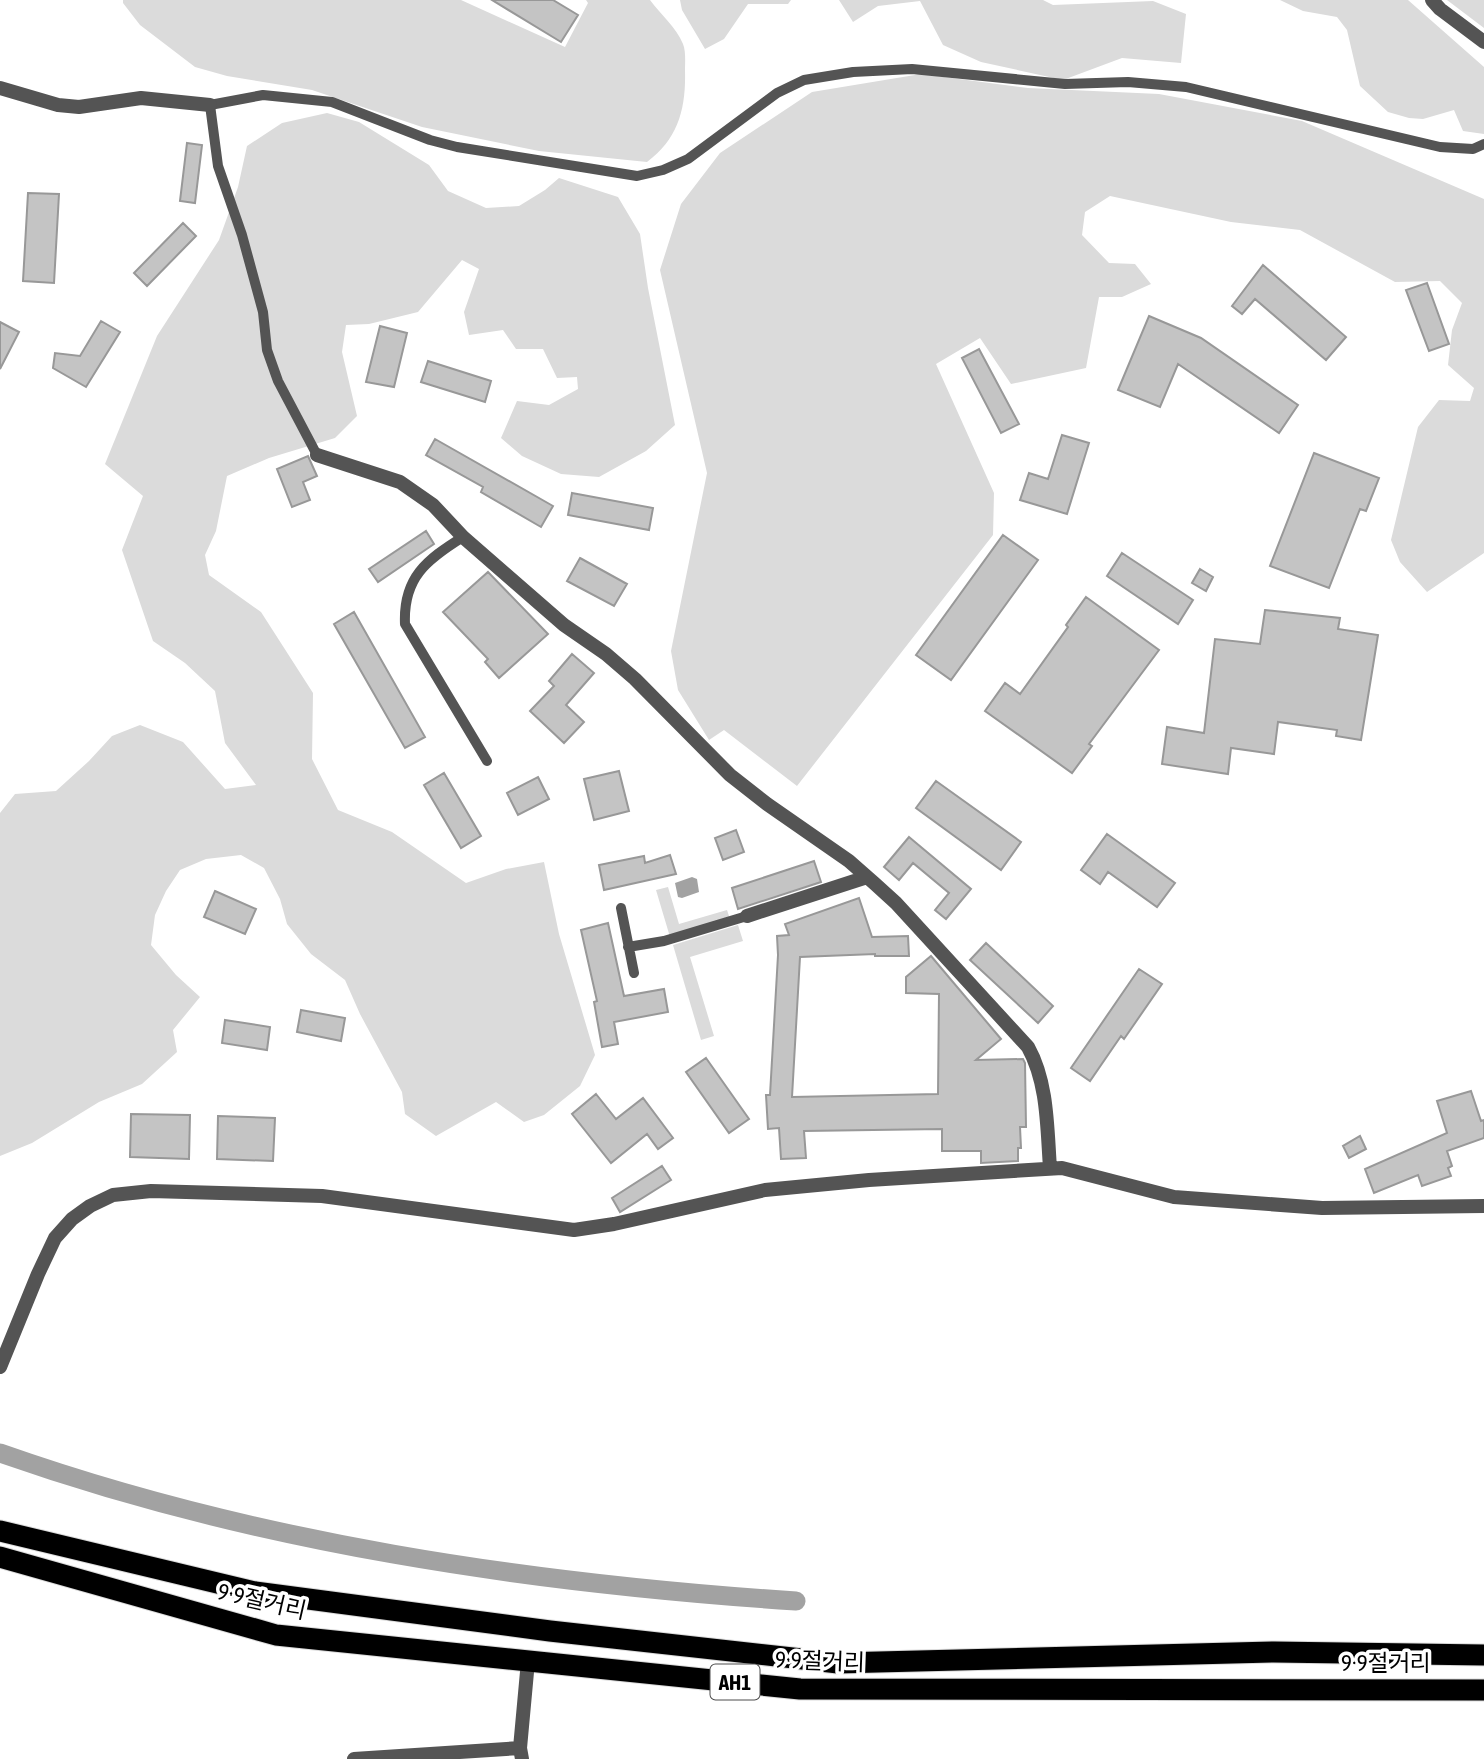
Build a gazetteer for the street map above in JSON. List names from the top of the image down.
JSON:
{
  "streets": {
    "highway": ["9·9절거리", "AH1"]
  }
}
